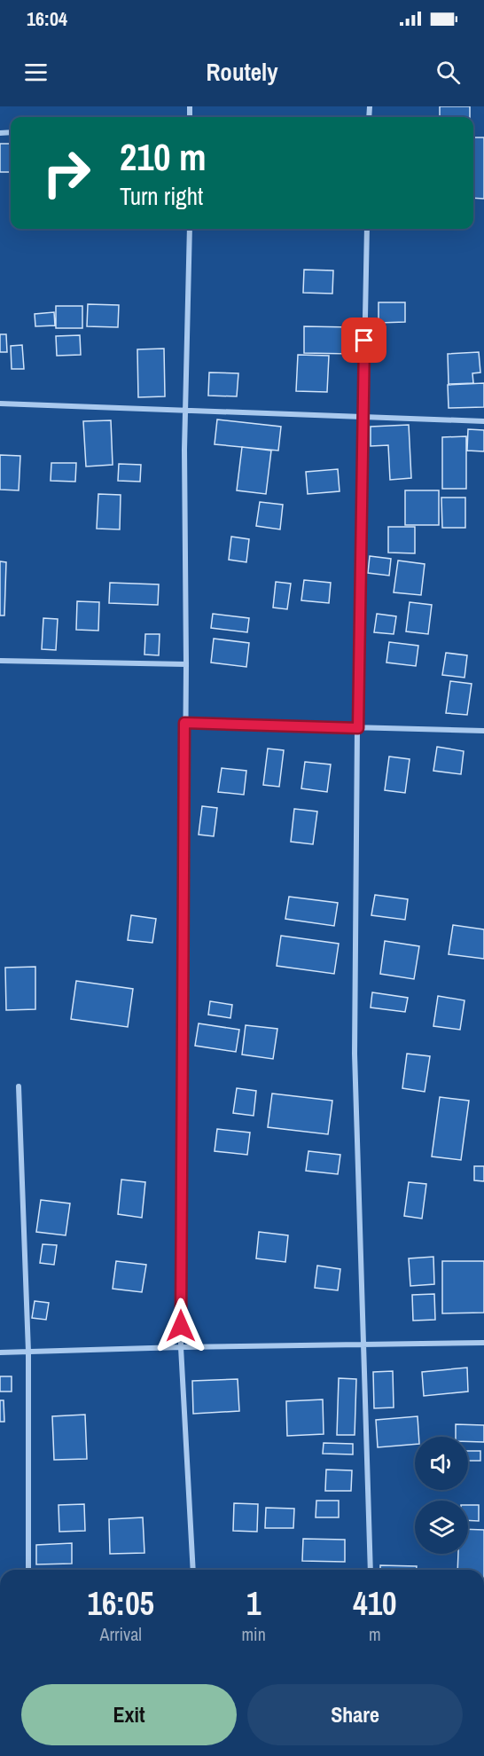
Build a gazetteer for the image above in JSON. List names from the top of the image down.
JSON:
{
  "page": {
    "status": "16:04",
    "header": "Routely",
    "turn": ["210 m", "Turn right"],
    "eta": [
      "16:05",
      "Arrival",
      "1",
      "min",
      "410",
      "m"
    ],
    "buttons": ["Exit", "Share"]
  }
}
